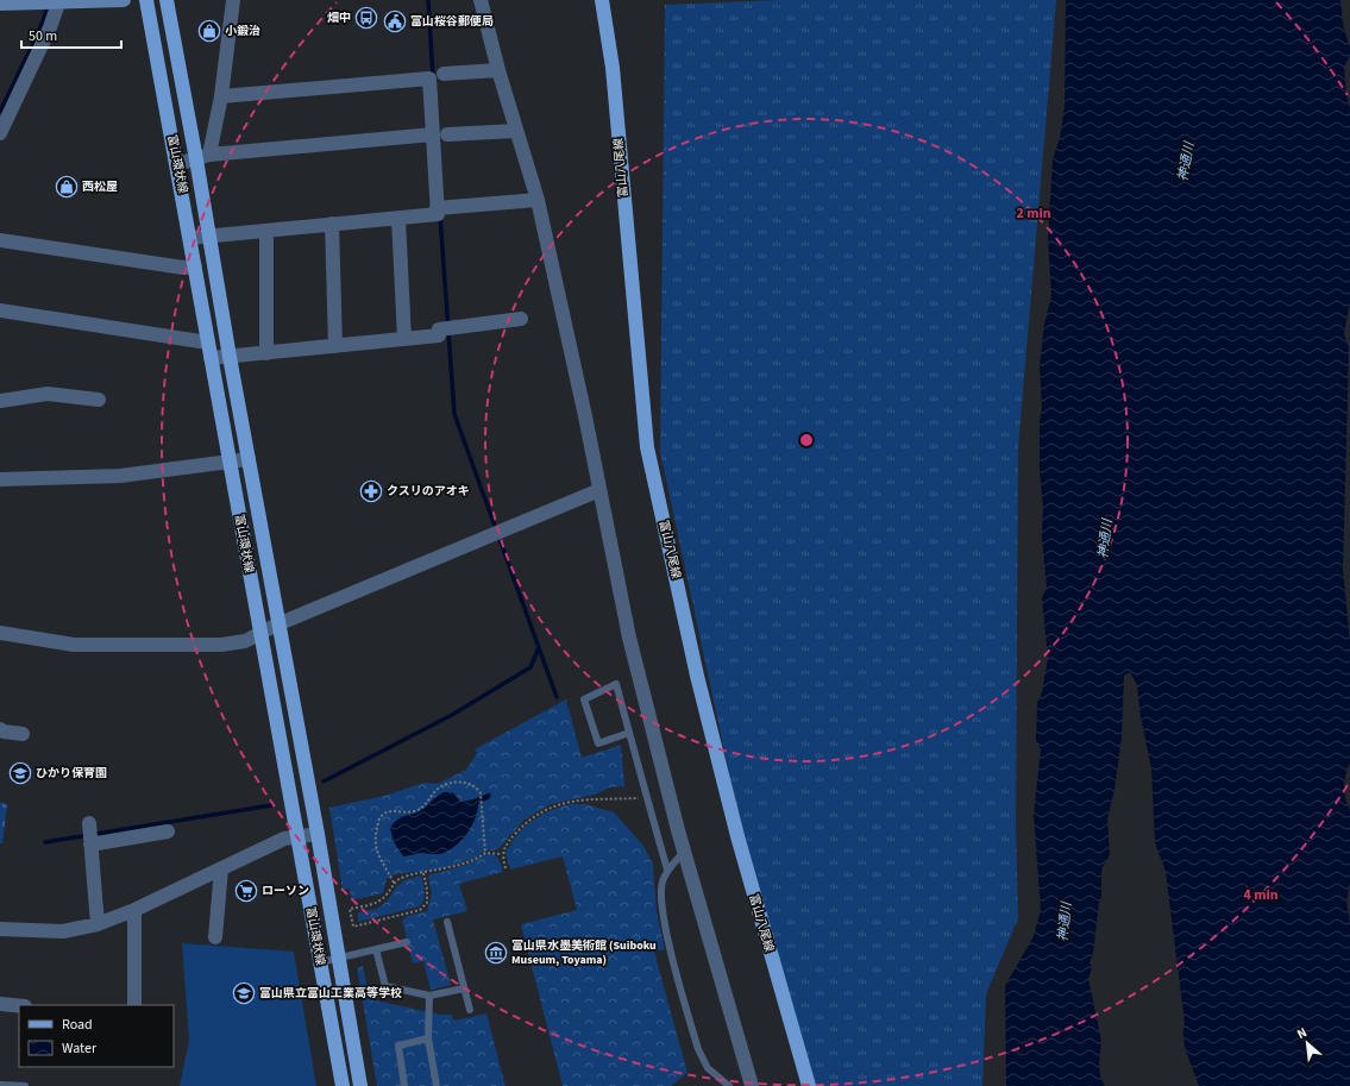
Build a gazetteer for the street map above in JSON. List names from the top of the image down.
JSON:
{
  "streets": {
    "main road": ["富山環状線", "富山八尾線"]
  },
  "water": ["神通川"],
  "places": {
    "bus stop": ["畑中"],
    "public building": ["富山桜谷郵便局"],
    "shop": ["小鍛治", "西松屋"],
    "pharmacy": ["クスリのアオキ"],
    "school or university": ["ひかり保育園", "富山県立富山工業高等学校"],
    "supermarket": ["ローソン"],
    "museum": ["富山県水墨美術館 (Suiboku Museum, Toyama)"]
  },
  "legend": ["Road", "Water"],
  "scale_bar": "50 m",
  "north": "top left",
  "rings": ["2 min", "4 min"]
}
